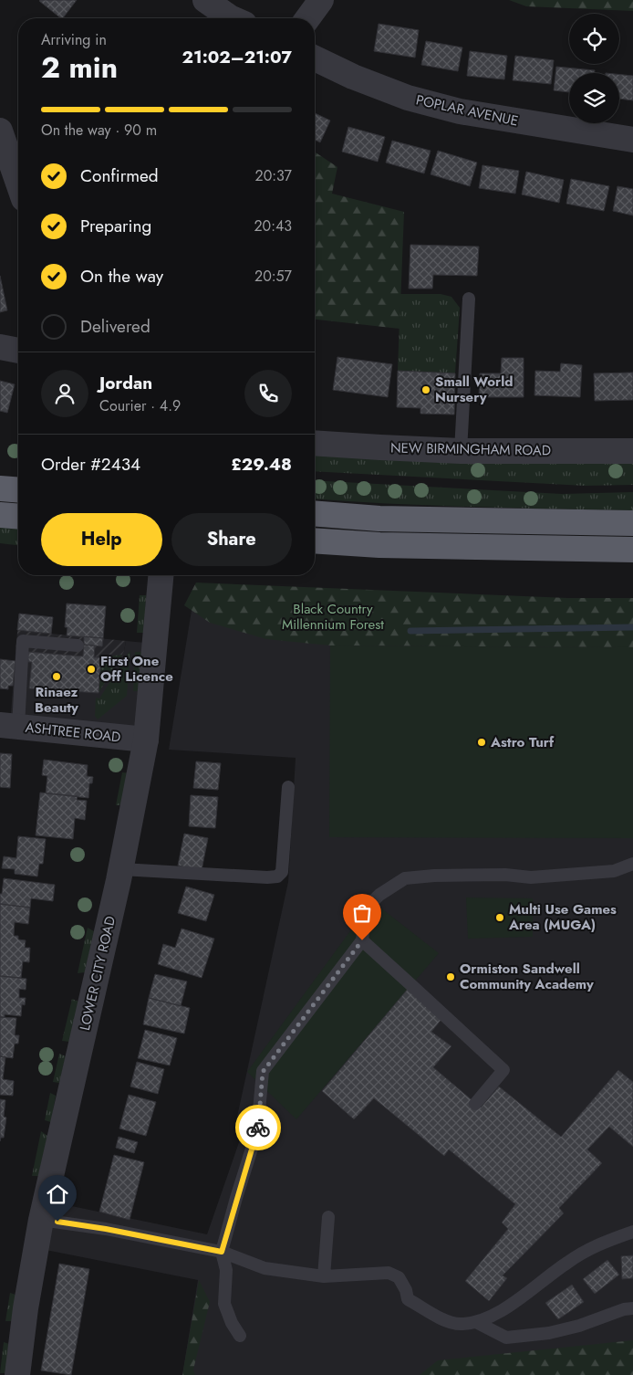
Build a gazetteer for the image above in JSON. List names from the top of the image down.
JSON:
{
  "streets": {
    "street": [
      "POPLAR AVENUE",
      "NEW BIRMINGHAM ROAD",
      "ASHTREE ROAD",
      "LOWER CITY ROAD"
    ]
  },
  "crossings": [
    ["ASHTREE ROAD", "LOWER CITY ROAD"]
  ],
  "parks": ["Black Country Millennium Forest"],
  "places": [
    "Small World Nursery",
    "First One Off Licence",
    "Rinaez Beauty",
    "Astro Turf",
    "Multi Use Games Area (MUGA)",
    "Ormiston Sandwell Community Academy"
  ],
  "page": {
    "heading": ["2 min", "Arriving in", "21:02–21:07"],
    "panel": [
      "Jordan",
      "Courier · 4.9",
      "Order #2434",
      "£29.48"
    ],
    "bar": "On the way · 90 m",
    "list": [
      ["Confirmed", "20:37"],
      ["Preparing", "20:43"],
      ["On the way", "20:57"],
      "Delivered"
    ],
    "buttons": ["Help", "Share"]
  }
}
